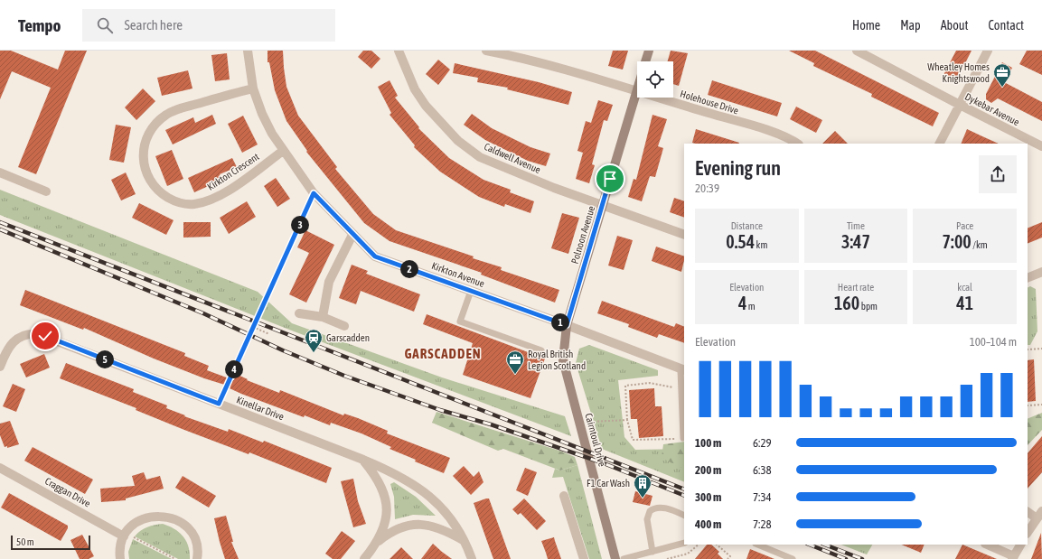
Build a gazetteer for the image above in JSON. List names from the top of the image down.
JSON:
{
  "streets": {
    "street": [
      "Holehouse Drive",
      "Dykebar Avenue",
      "Caldwell Avenue",
      "Kirkton Crescent",
      "Polnoon Avenue",
      "Kirkton Avenue",
      "Kinellar Drive",
      "Cairntoul Drive",
      "Craggan Drive"
    ]
  },
  "crossings": [
    ["Holehouse Drive", "Polnoon Avenue"],
    ["Caldwell Avenue", "Polnoon Avenue"],
    ["Kirkton Crescent", "Kirkton Avenue"],
    ["Polnoon Avenue", "Kirkton Avenue"],
    ["Polnoon Avenue", "Cairntoul Drive"],
    ["Kirkton Avenue", "Cairntoul Drive"]
  ],
  "districts": ["GARSCADDEN"],
  "places": {
    "office": ["Wheatley Homes Knightswood", "Royal British Legion Scotland"],
    "station": ["Garscadden"],
    "building": ["F1 Car Wash"]
  },
  "scale_bar": "50 m",
  "page": {
    "header": "Tempo",
    "search": "Search here",
    "nav": [
      "Home",
      "Map",
      "About",
      "Contact"
    ],
    "heading": ["Evening run", "20:39"],
    "stats": [
      ["Distance", "0.54 km"],
      ["Time", "3:47"],
      ["Pace", "7:00 /km"],
      ["Elevation", "4 m"],
      ["Heart rate", "160 bpm"],
      ["kcal", "41"]
    ],
    "pins": [
      "3",
      "2",
      "1",
      "5",
      "4"
    ],
    "chart": ["Elevation", "100–104 m"],
    "list": [
      {
        "name": "100 m",
        "note": "6:29"
      },
      {
        "name": "200 m",
        "note": "6:38"
      },
      {
        "name": "300 m",
        "note": "7:34"
      },
      {
        "name": "400 m",
        "note": "7:28"
      }
    ],
    "scale": "50 m"
  }
}
